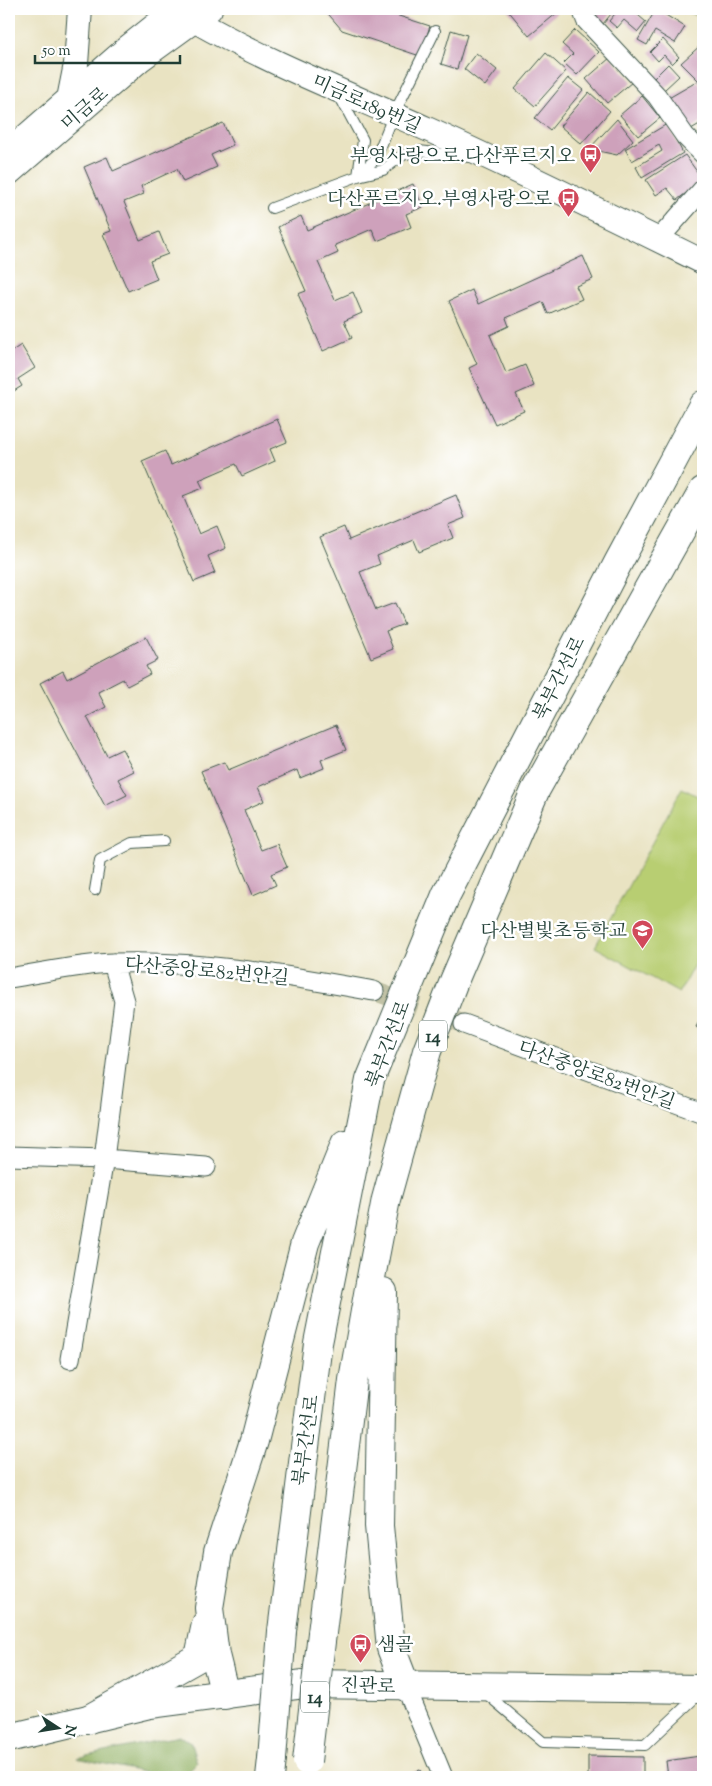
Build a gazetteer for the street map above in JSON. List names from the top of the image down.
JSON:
{
  "streets": {
    "main road": ["북부간선로", "14", "진관로"],
    "street": ["미금로189번길", "미금로", "다산중앙로82번안길"]
  },
  "crossings": [
    ["미금로189번길", "미금로"]
  ],
  "places": {
    "bus stop": ["부영사랑으로.다산푸르지오", "다산푸르지오.부영사랑으로", "샘골"],
    "school or university": ["다산별빛초등학교"]
  },
  "scale_bar": "50 m",
  "north": "right"
}
